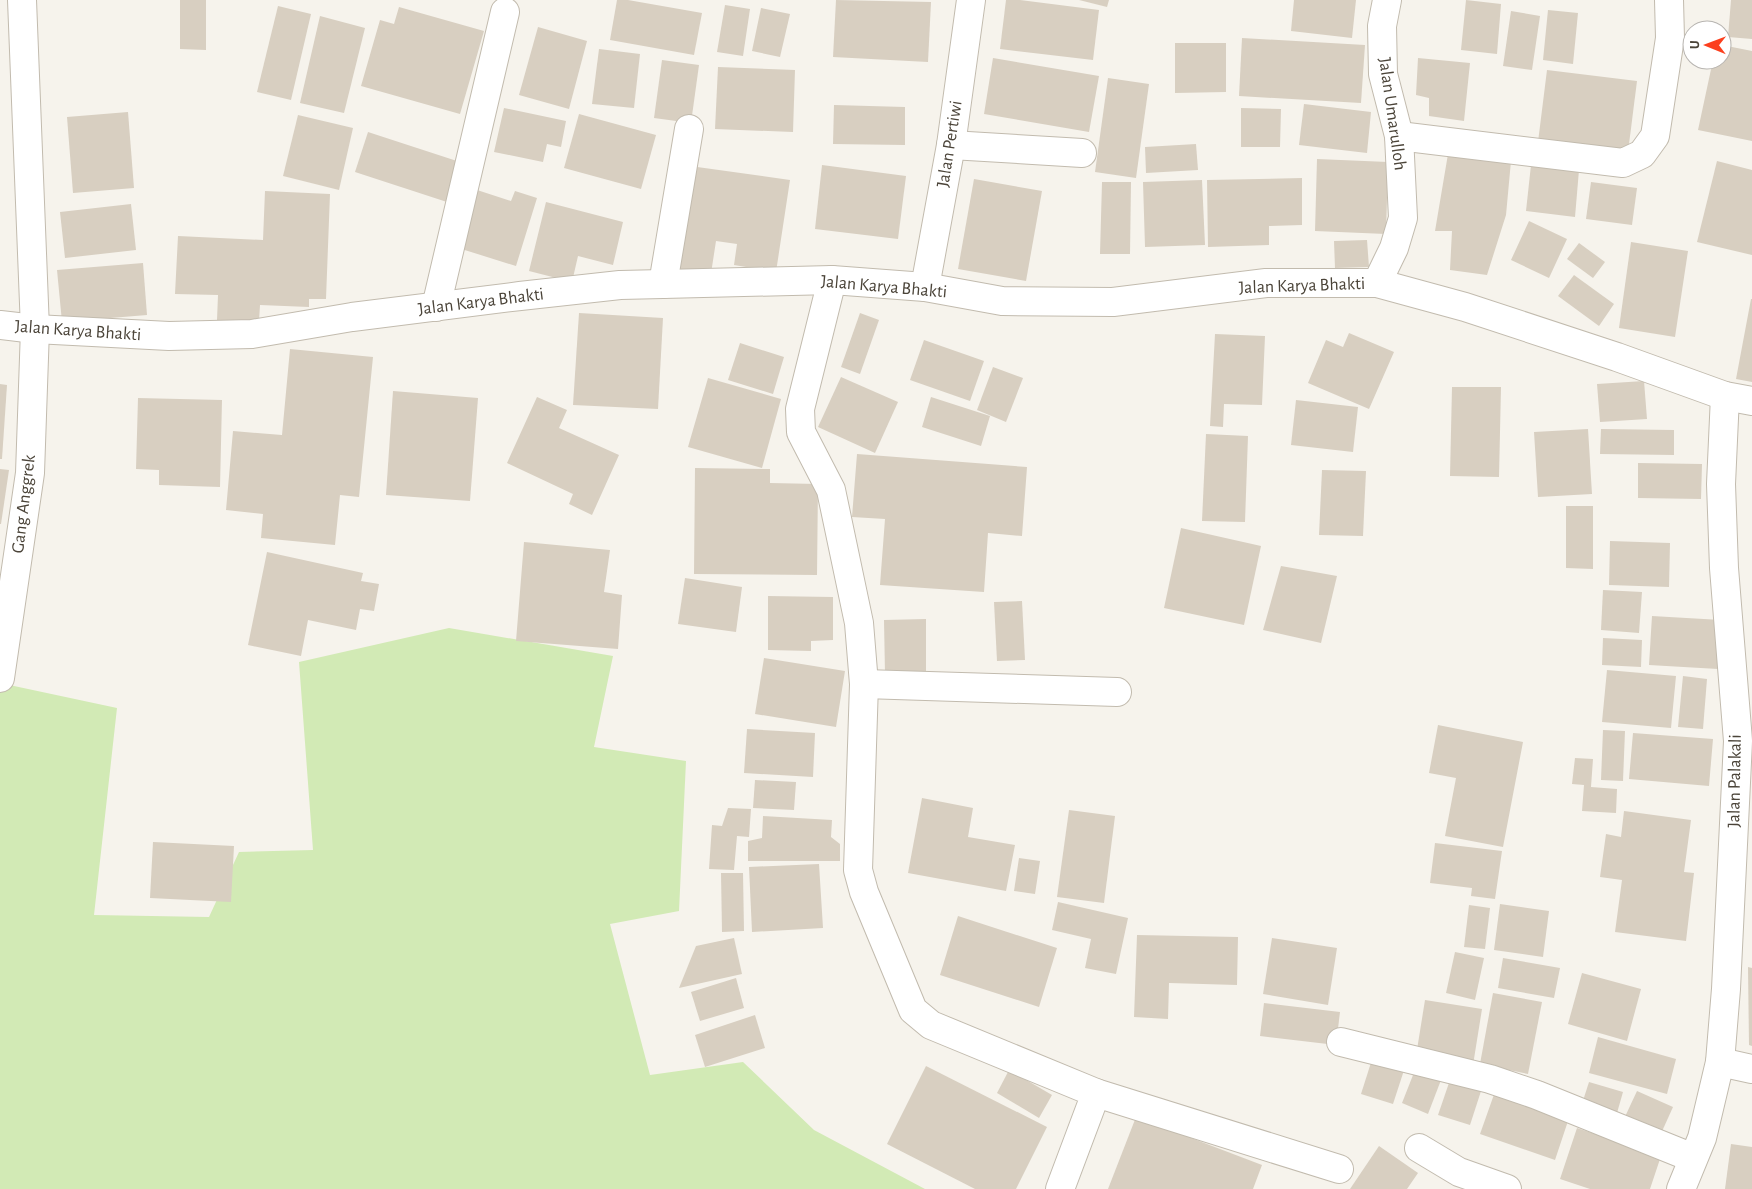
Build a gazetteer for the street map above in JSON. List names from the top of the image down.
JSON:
{
  "streets": {
    "street": [
      "Jalan Umarulloh",
      "Jalan Pertiwi",
      "Jalan Karya Bhakti",
      "Gang Anggrek",
      "Jalan Palakali"
    ]
  },
  "crossings": [
    ["Jalan Umarulloh", "Jalan Karya Bhakti"],
    ["Jalan Pertiwi", "Jalan Karya Bhakti"],
    ["Jalan Karya Bhakti", "Gang Anggrek"],
    ["Jalan Karya Bhakti", "Jalan Palakali"]
  ],
  "north": "left"
}
